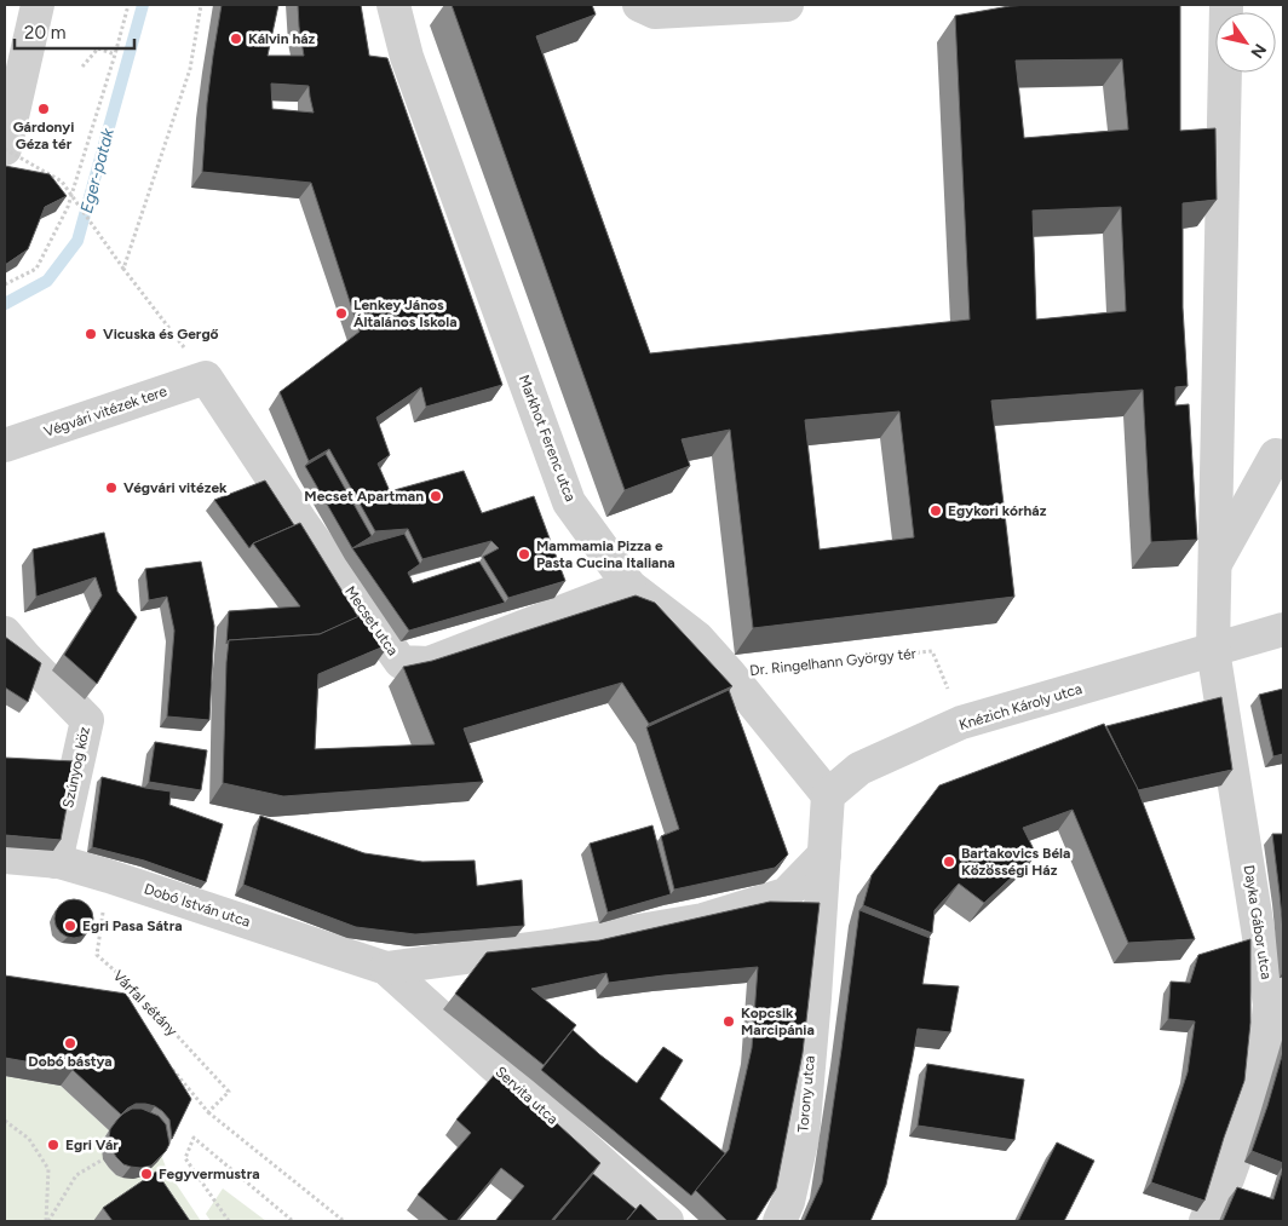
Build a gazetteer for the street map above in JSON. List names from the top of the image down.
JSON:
{
  "streets": {
    "street": [
      "Végvári vitézek tere",
      "Markhot Ferenc utca",
      "Mecset utca",
      "Knézich Károly utca",
      "Szúnyog köz",
      "Dobó István utca",
      "Dayka Gábor utca",
      "Torony utca",
      "Servita utca"
    ],
    "path": ["Dr. Ringelhann György tér", "Várfal sétány"]
  },
  "crossings": [
    ["Végvári vitézek tere", "Mecset utca"],
    ["Markhot Ferenc utca", "Mecset utca"],
    ["Markhot Ferenc utca", "Dr. Ringelhann György tér"],
    ["Markhot Ferenc utca", "Knézich Károly utca"],
    ["Dr. Ringelhann György tér", "Knézich Károly utca"],
    ["Knézich Károly utca", "Dayka Gábor utca"],
    ["Szúnyog köz", "Dobó István utca"],
    ["Dobó István utca", "Várfal sétány"],
    ["Dobó István utca", "Servita utca"]
  ],
  "water": ["Eger-patak"],
  "places": [
    "Kálvin ház",
    "Gárdonyi Géza tér",
    "Lenkey János Általános Iskola",
    "Vicuska és Gergő",
    "Végvári vitézek",
    "Mecset Apartman",
    "Egykori kórház",
    "Mammamia Pizza e Pasta Cucina Italiana",
    "Bartakovics Béla Közösségi Ház",
    "Egri Pasa Sátra",
    "Kopcsik Marcipánia",
    "Dobó bástya",
    "Egri Vár",
    "Fegyvermustra"
  ],
  "scale_bar": "20 m",
  "north": "bottom right"
}
